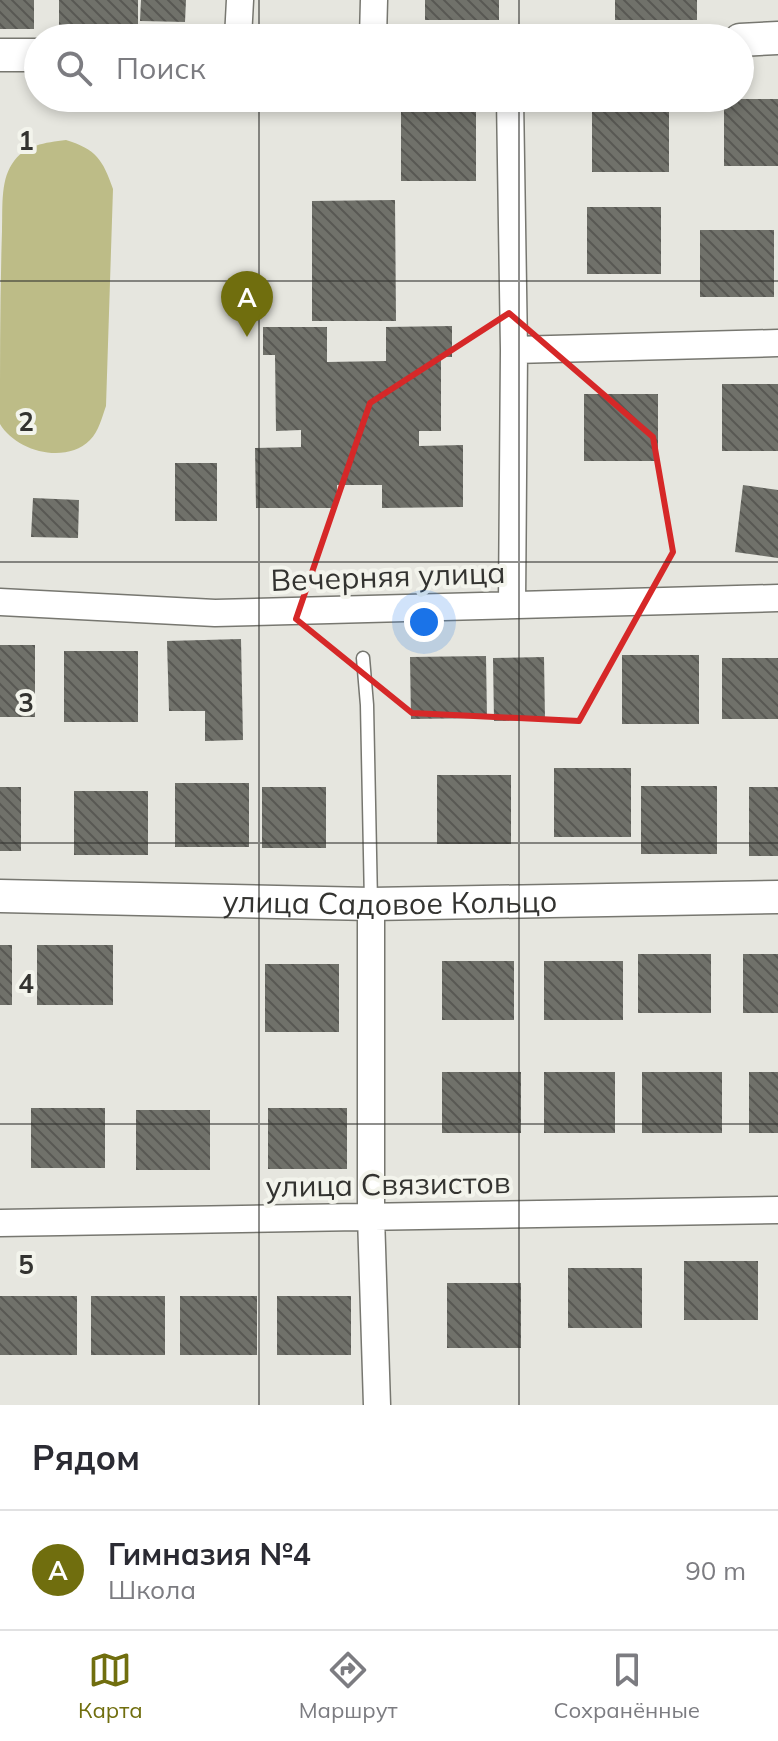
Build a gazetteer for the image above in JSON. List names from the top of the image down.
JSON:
{
  "streets": {
    "street": ["Вечерняя улица", "улица Садовое Кольцо", "улица Связистов"]
  },
  "page": {
    "search": "Поиск",
    "pins": "A",
    "heading": "Рядом",
    "list": [
      {
        "mark": "A",
        "name": "Гимназия №4",
        "note": "Школа",
        "value": "90 m"
      }
    ],
    "nav": ["Карта", "Маршрут", "Сохранённые"]
  },
  "grid": {
    "rows": [
      "1",
      "2",
      "3",
      "4",
      "5"
    ]
  }
}
